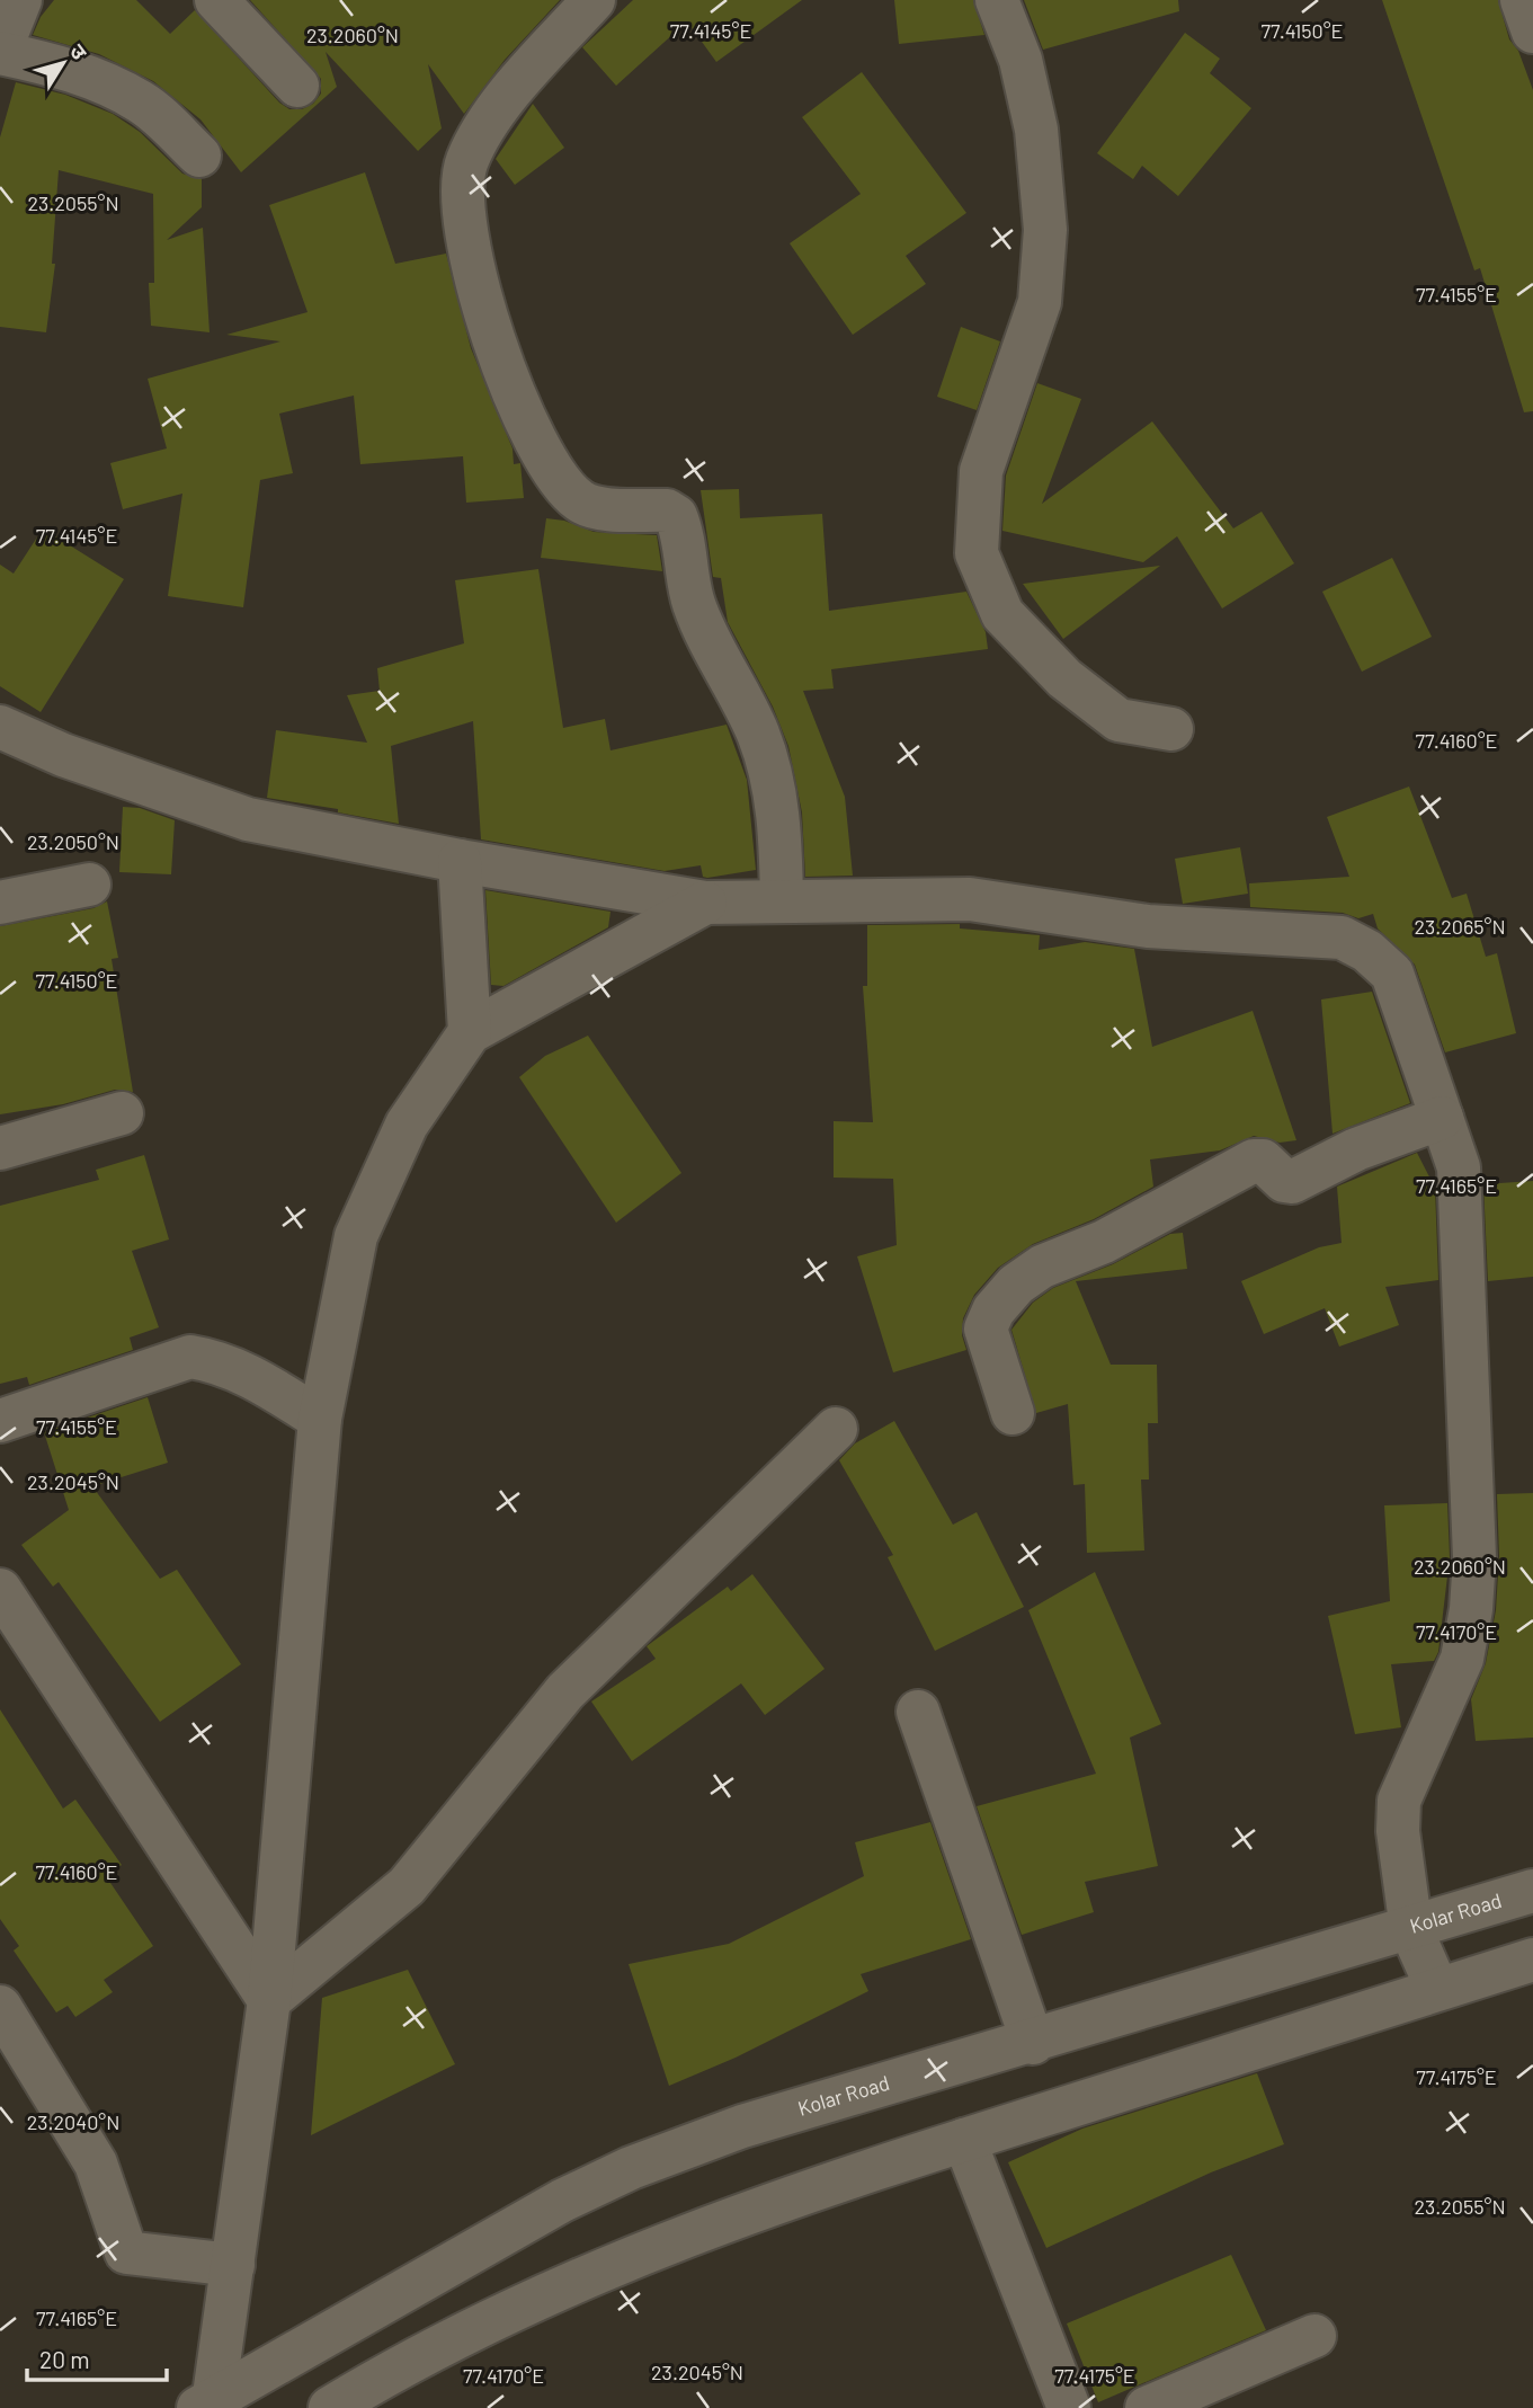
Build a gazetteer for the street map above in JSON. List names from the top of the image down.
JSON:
{
  "streets": {
    "street": ["Kolar Road"]
  },
  "scale_bar": "20 m",
  "north": "top right",
  "coordinates": [
    "77.4145°E",
    "77.4150°E",
    "23.2060°N",
    "23.2055°N",
    "77.4155°E",
    "77.4160°E",
    "23.2050°N",
    "23.2065°N",
    "77.4165°E",
    "23.2045°N",
    "77.4170°E",
    "77.4175°E",
    "23.2040°N"
  ]
}
